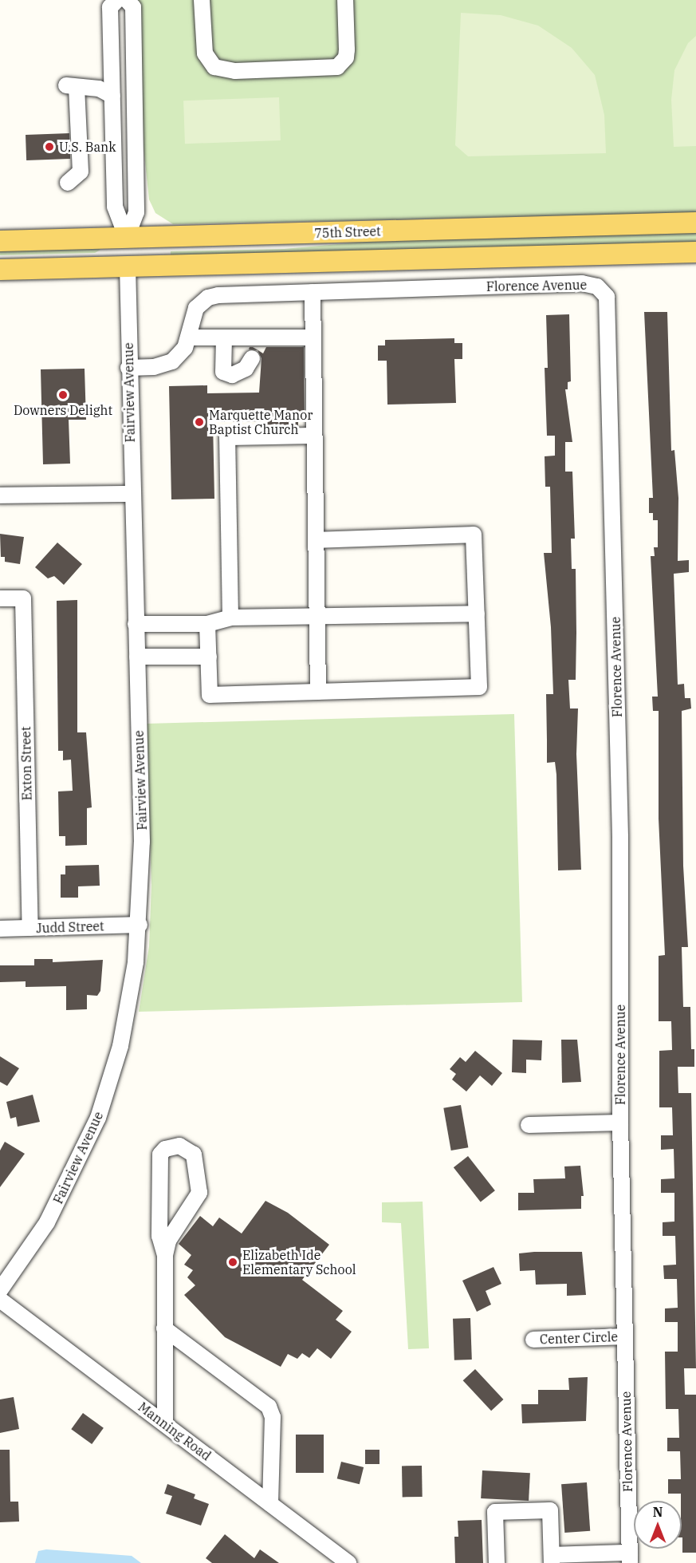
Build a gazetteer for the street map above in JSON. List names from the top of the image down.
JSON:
{
  "streets": {
    "main road": ["75th Street", "Fairview Avenue"],
    "street": [
      "Florence Avenue",
      "Exton Street",
      "Judd Street",
      "Center Circle",
      "Manning Road"
    ]
  },
  "crossings": [
    ["75th Street", "Fairview Avenue"],
    ["Florence Avenue", "Fairview Avenue"],
    ["Florence Avenue", "Center Circle"],
    ["Fairview Avenue", "Judd Street"],
    ["Exton Street", "Judd Street"]
  ],
  "places": [
    "U.S. Bank",
    "Downers Delight",
    "Marquette Manor Baptist Church",
    "Elizabeth Ide Elementary School"
  ],
  "north": "top"
}
